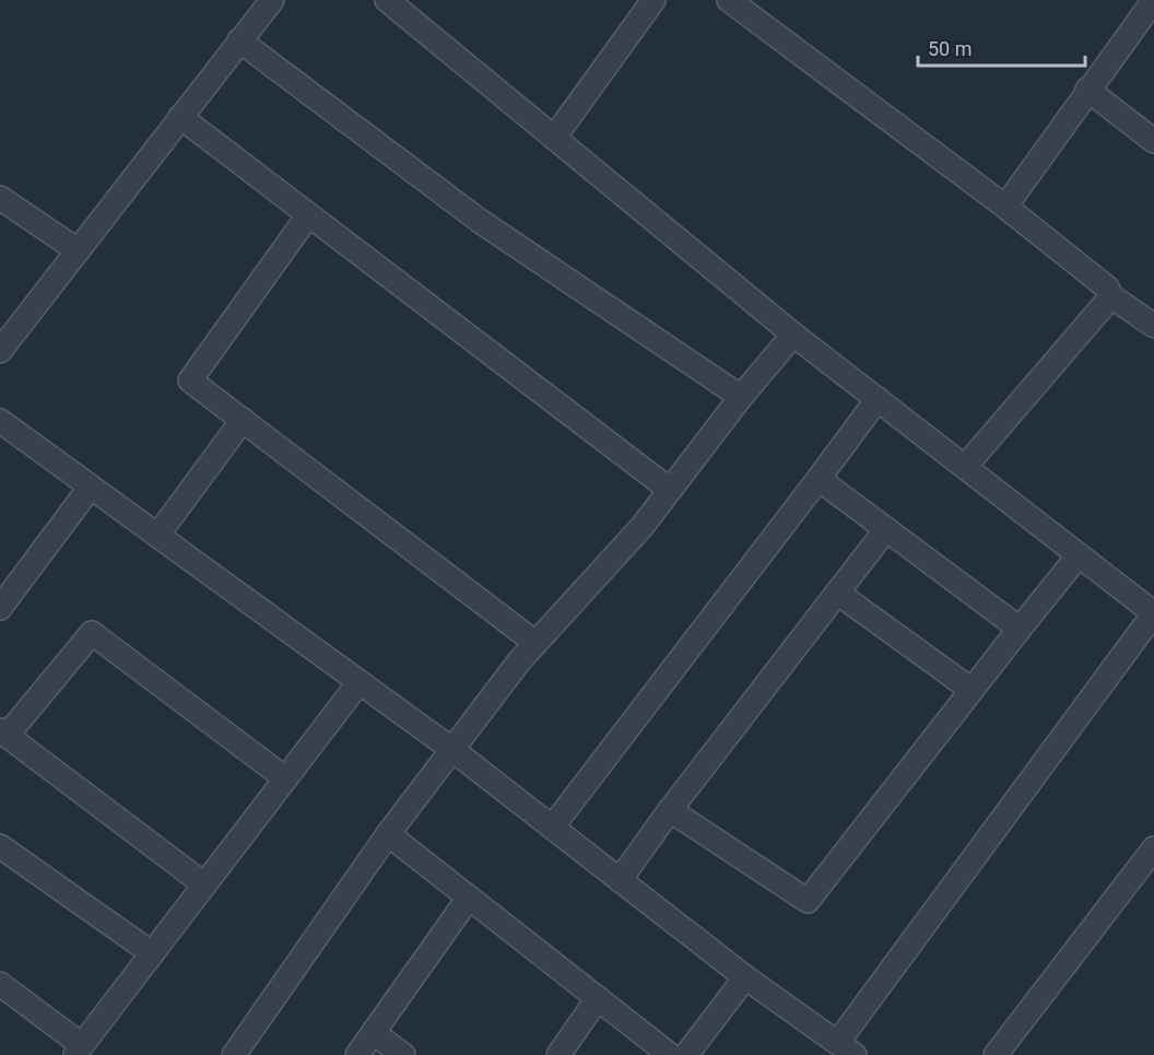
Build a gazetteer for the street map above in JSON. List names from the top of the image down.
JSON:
{
  "scale_bar": "50 m"
}
